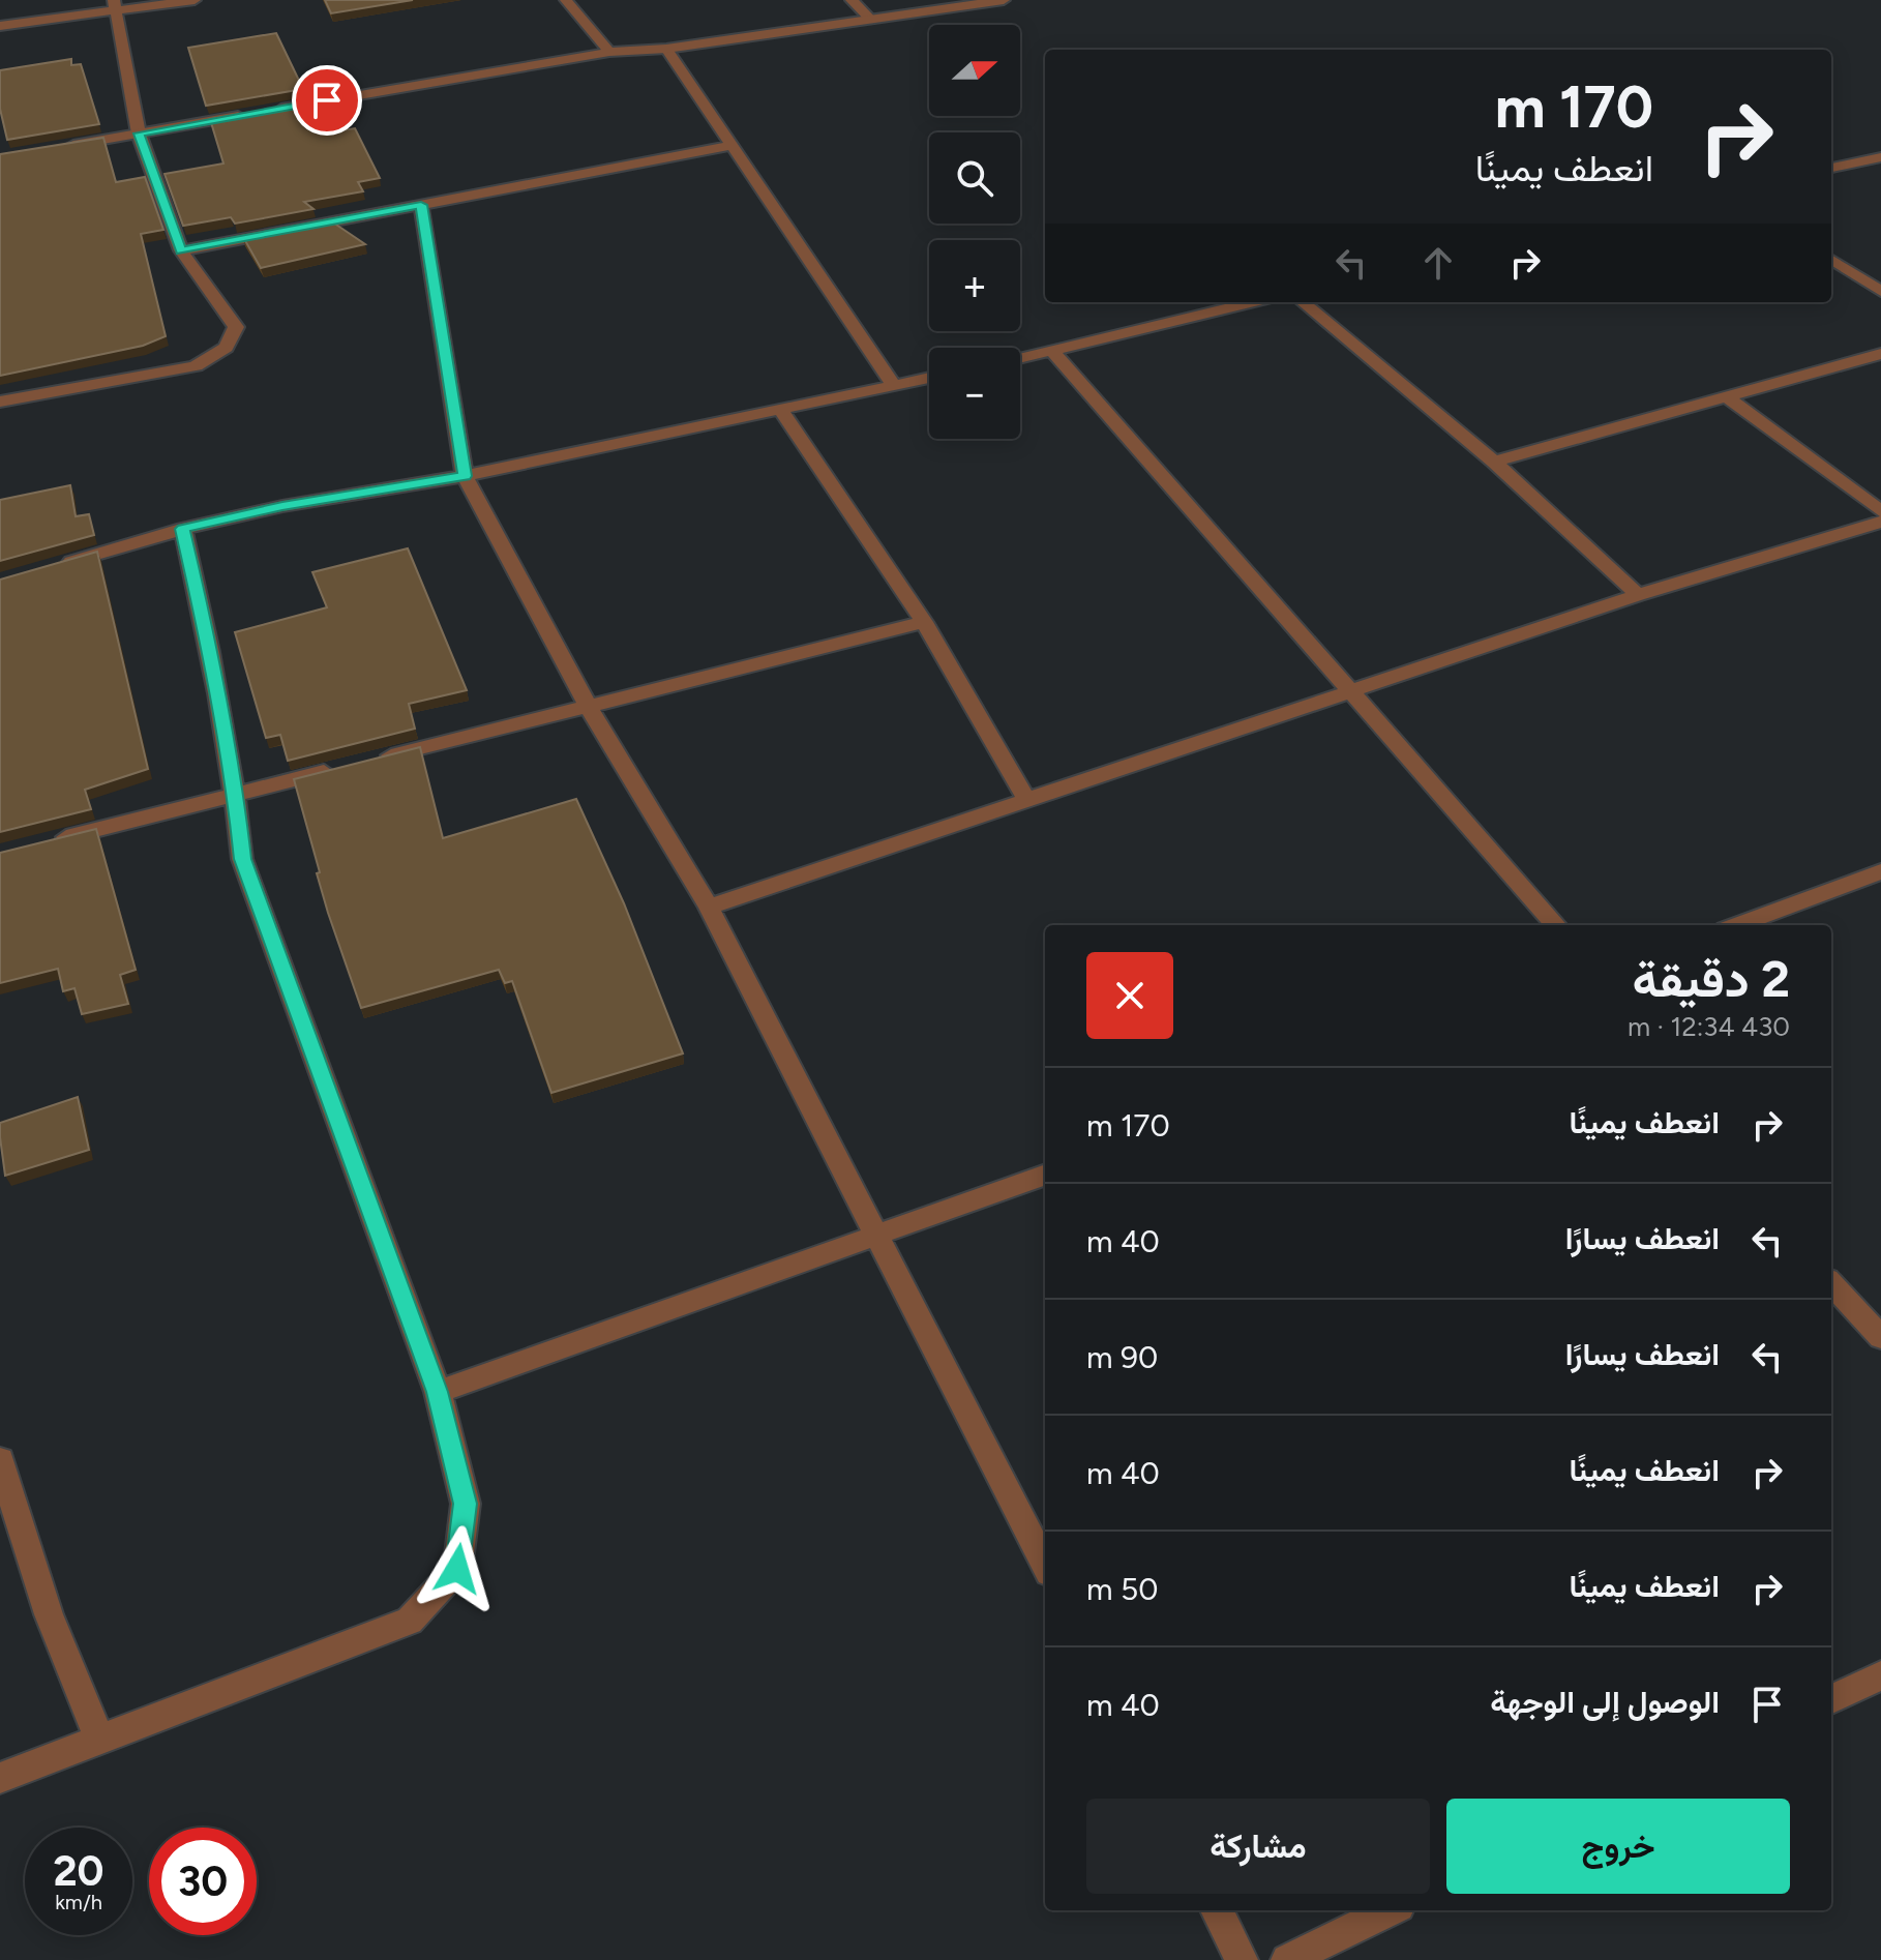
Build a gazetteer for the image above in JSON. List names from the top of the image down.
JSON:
{
  "north": "right",
  "page": {
    "map_buttons": ["+", "−"],
    "turn": ["170 m", "انعطف يمينًا"],
    "heading": ["2 دقيقة", "430 m · 12:34"],
    "list": [
      {
        "name": "انعطف يمينًا",
        "value": "170 m"
      },
      {
        "name": "انعطف يسارًا",
        "value": "40 m"
      },
      {
        "name": "انعطف يسارًا",
        "value": "90 m"
      },
      {
        "name": "انعطف يمينًا",
        "value": "40 m"
      },
      {
        "name": "انعطف يمينًا",
        "value": "50 m"
      },
      {
        "name": "الوصول إلى الوجهة",
        "value": "40 m"
      }
    ],
    "buttons": ["خروج", "مشاركة"],
    "speed": "20 km/h",
    "limit": "30"
  }
}
